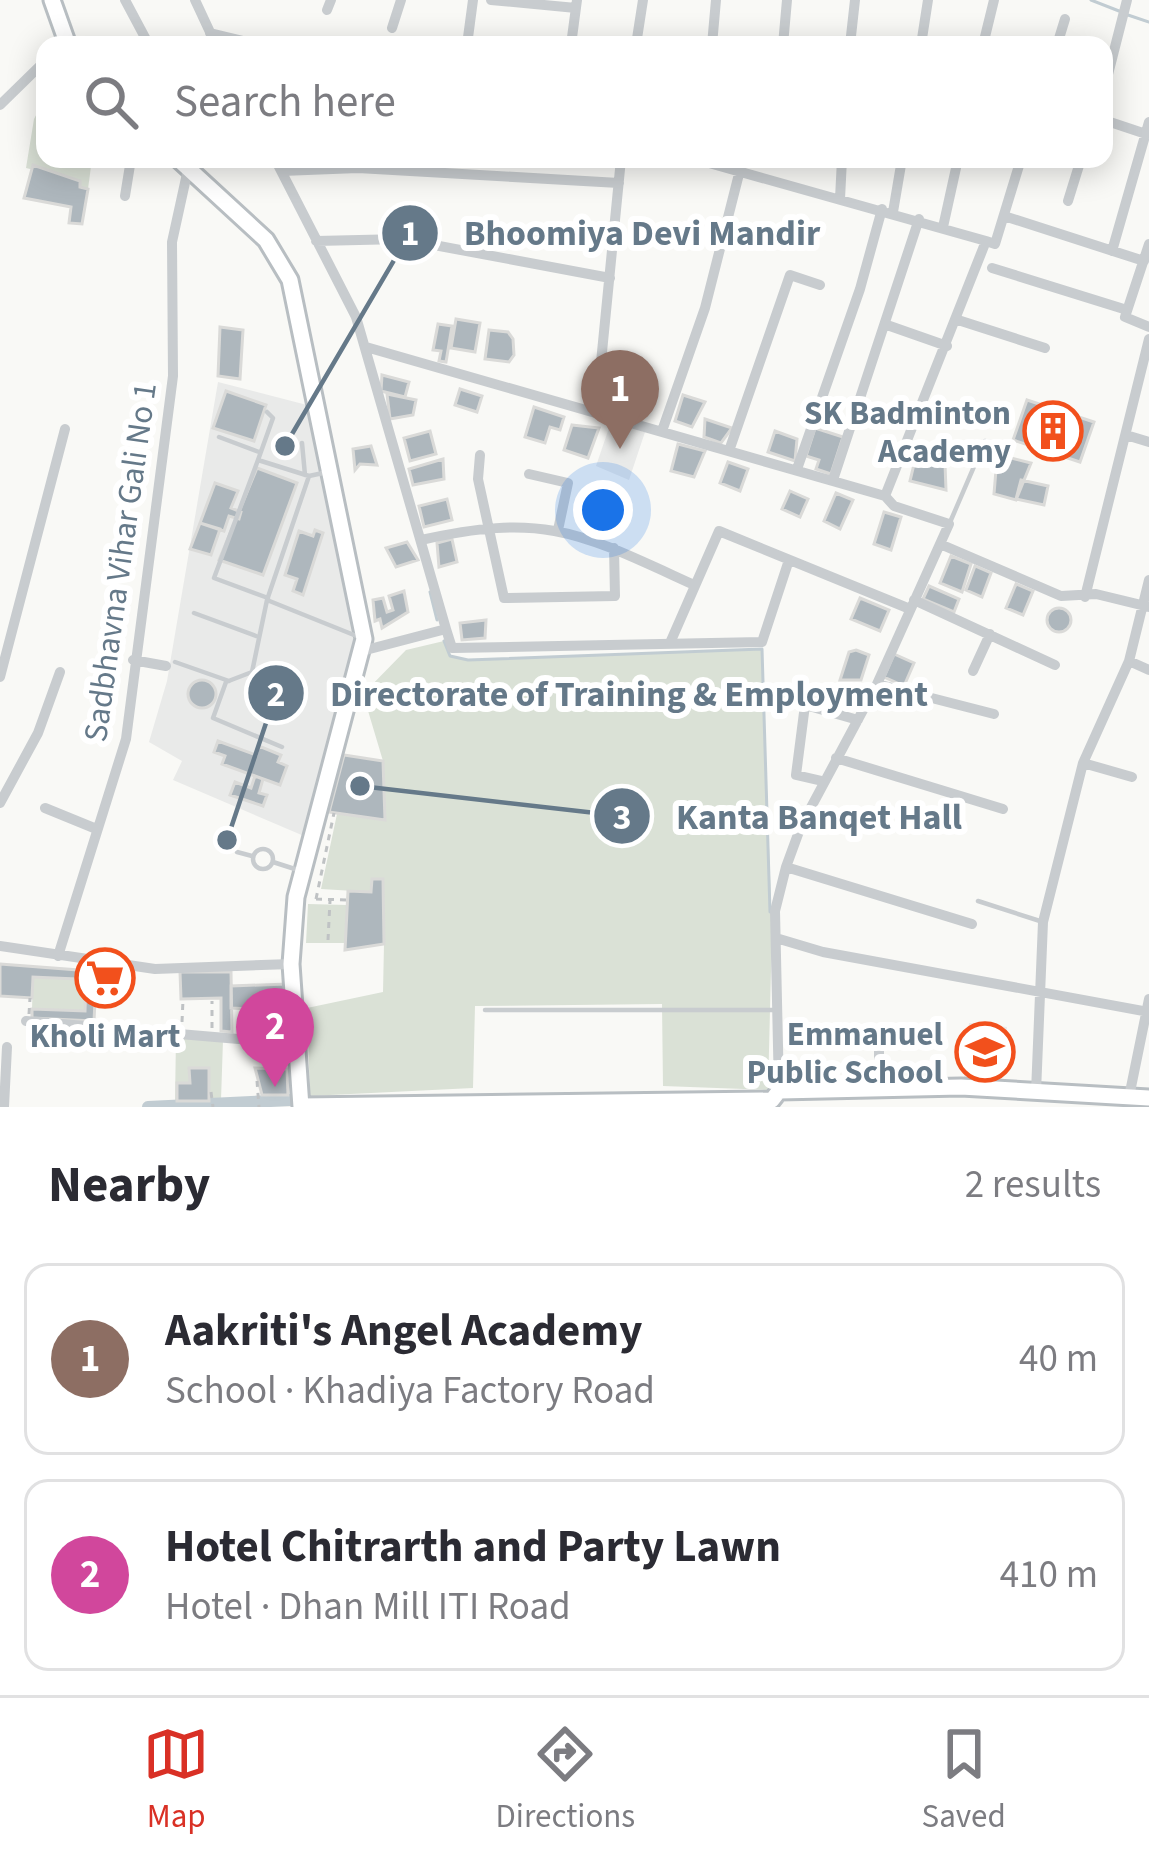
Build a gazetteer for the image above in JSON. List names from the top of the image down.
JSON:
{
  "streets": {
    "street": ["Sadbhavna Vihar Gali No 1"]
  },
  "places": {
    "building": ["SK Badminton Academy"],
    "other": ["Bhoomiya Devi Mandir", "Kanta Banqet Hall", "Directorate of Training & Employment"],
    "supermarket": ["Kholi Mart"],
    "school or university": ["Emmanuel Public School"]
  },
  "page": {
    "search": "Search here",
    "pins": ["1", "2"],
    "heading": ["Nearby", "2 results"],
    "list": [
      {
        "mark": "1",
        "name": "Aakriti's Angel Academy",
        "note": "School · Khadiya Factory Road",
        "value": "40 m"
      },
      {
        "mark": "2",
        "name": "Hotel Chitrarth and Party Lawn",
        "note": "Hotel · Dhan Mill ITI Road",
        "value": "410 m"
      }
    ],
    "nav": ["Map", "Directions", "Saved"]
  }
}
